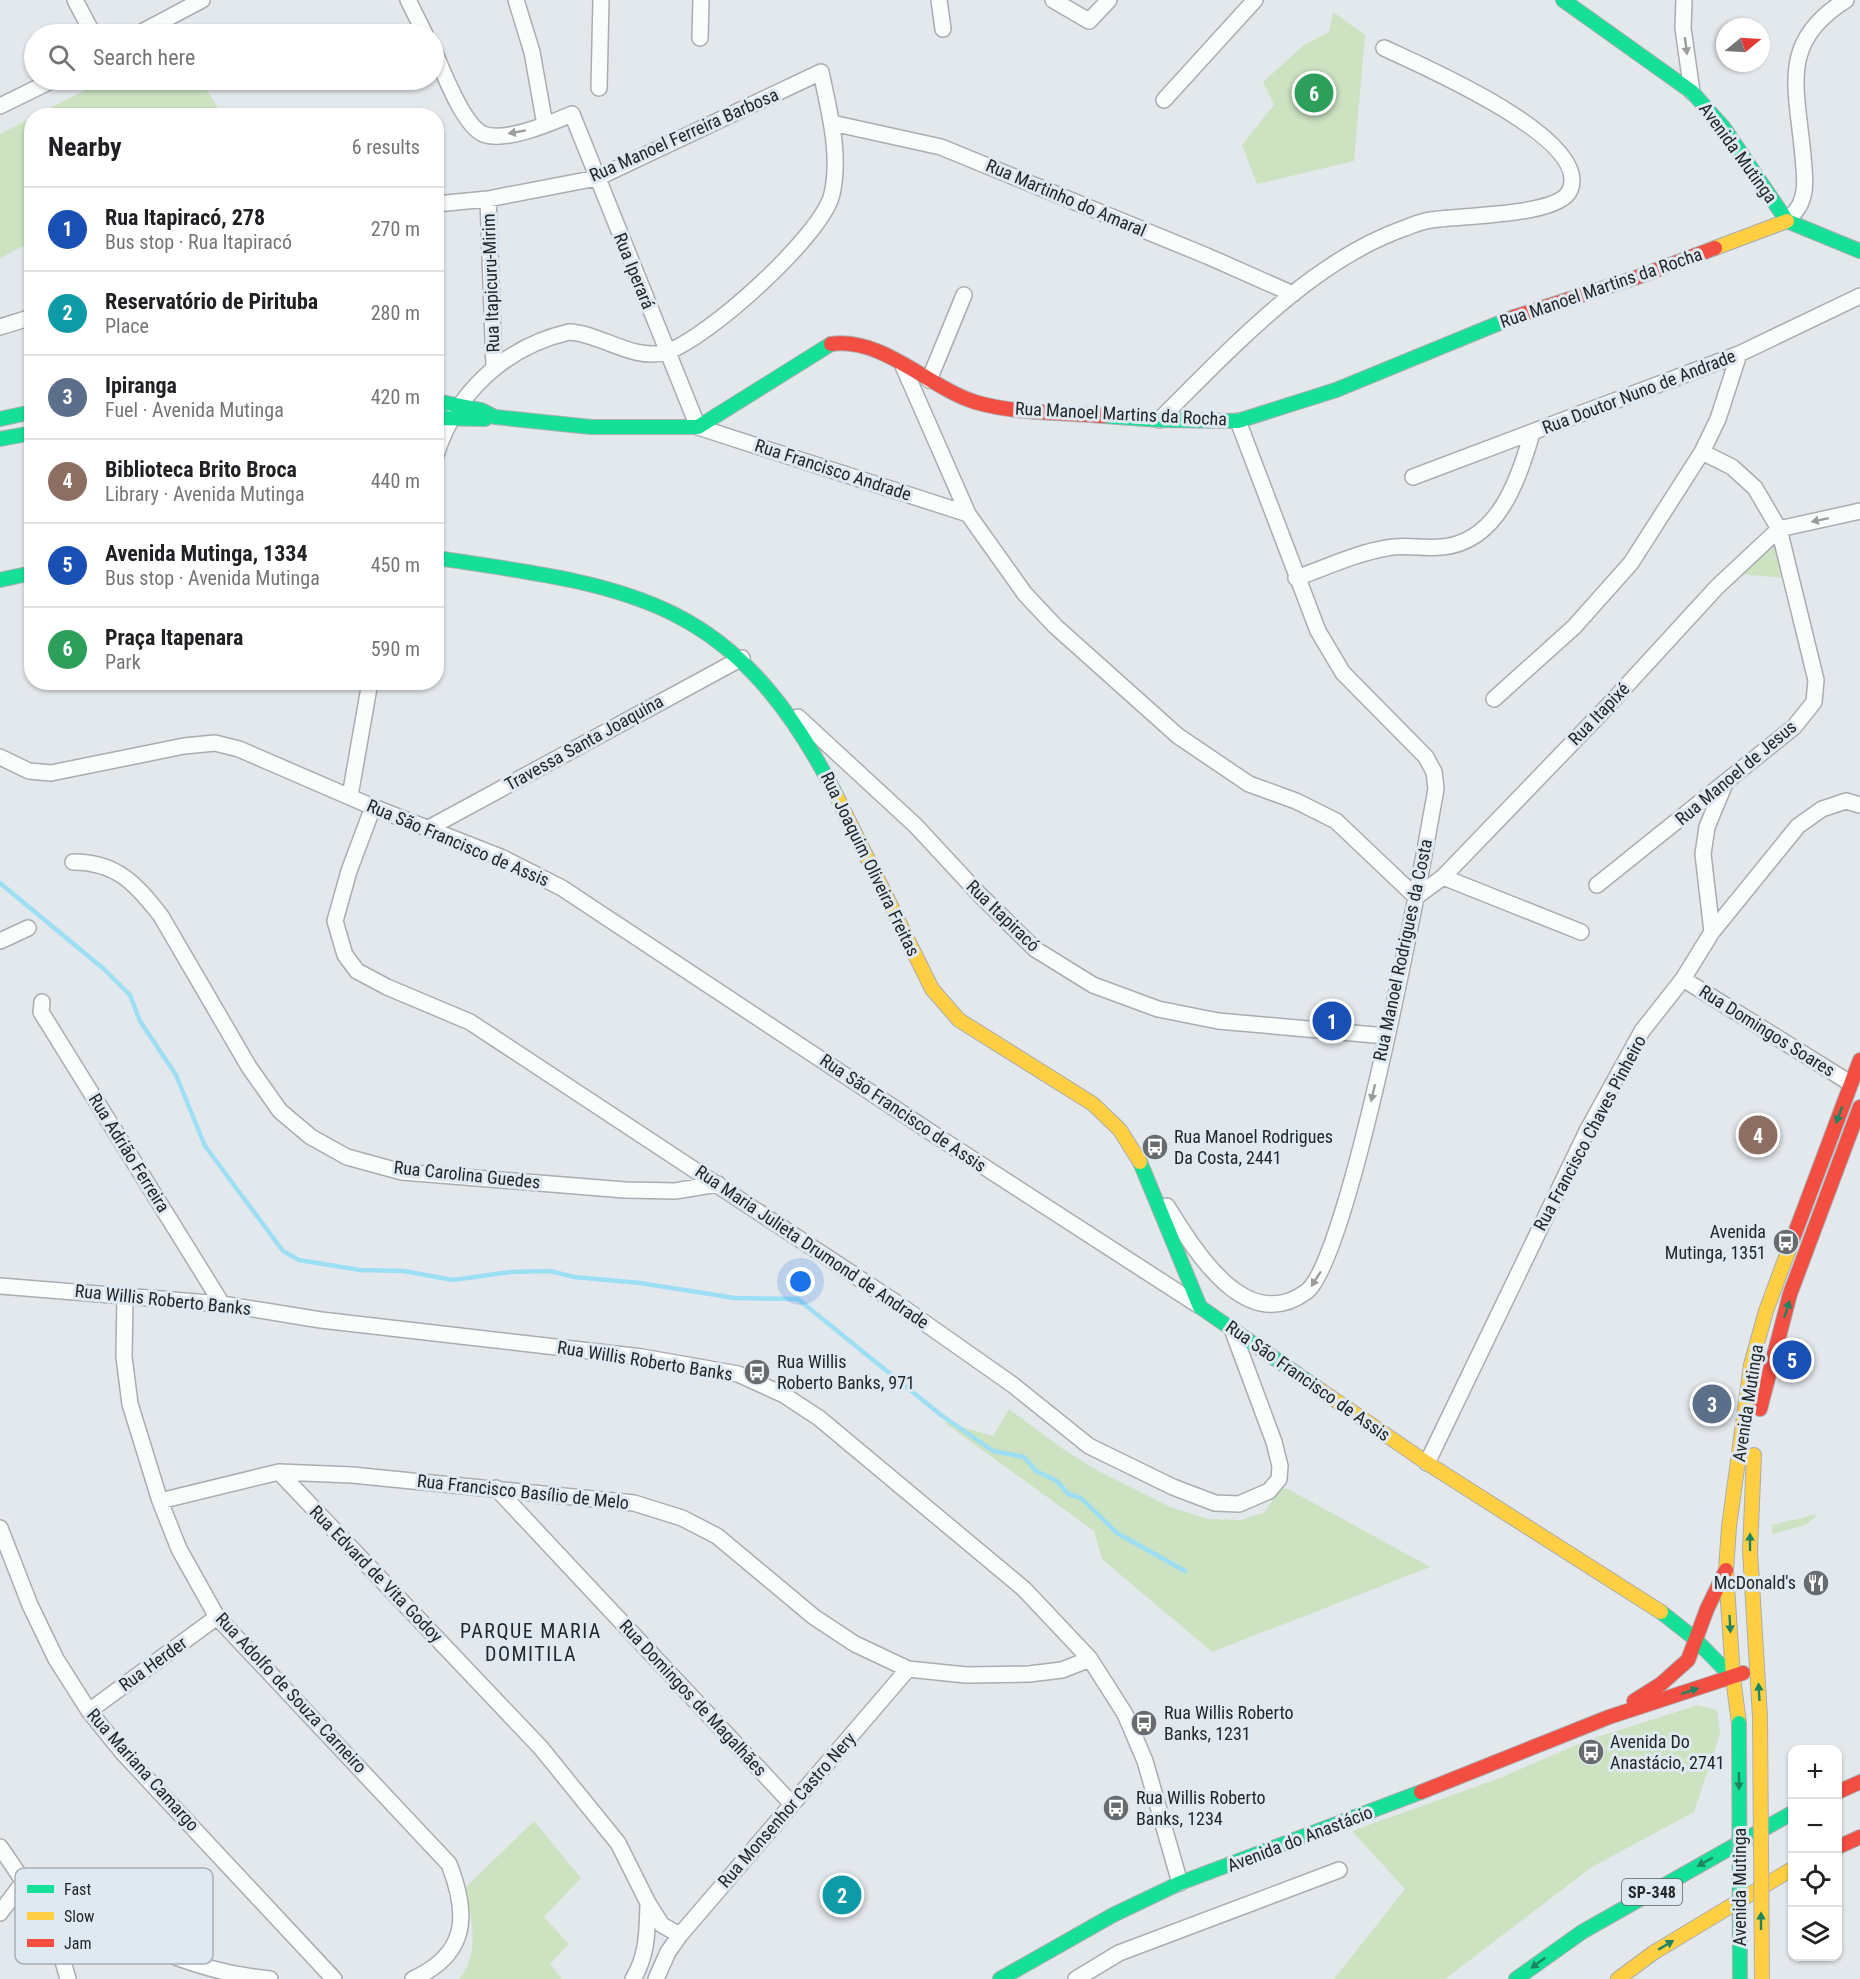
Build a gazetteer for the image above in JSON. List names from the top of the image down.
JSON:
{
  "streets": {
    "main road": [
      "Avenida Mutinga",
      "Rua Manoel Martins da Rocha",
      "Rua São Francisco de Assis",
      "Rua Joaquim Oliveira Freitas",
      "Avenida do Anastácio",
      "SP-348"
    ],
    "street": [
      "Rua Manoel Ferreira Barbosa",
      "Rua Martinho do Amaral",
      "Rua Iperará",
      "Rua Itapicuru-Mirim",
      "Rua Doutor Nuno de Andrade",
      "Rua Francisco Andrade",
      "Rua Itapixé",
      "Travessa Santa Joaquina",
      "Rua Manoel de Jesus",
      "Rua Itapiracó",
      "Rua Manoel Rodrigues da Costa",
      "Rua Domingos Soares",
      "Rua Francisco Chaves Pinheiro",
      "Rua Adrião Ferreira",
      "Rua Carolina Guedes",
      "Rua Maria Julieta Drumond de Andrade",
      "Rua Willis Roberto Banks",
      "Rua Francisco Basílio de Melo",
      "Rua Edvard de Vita Godoy",
      "Rua Herder",
      "Rua Adolfo de Souza Carneiro",
      "Rua Domingos de Magalhães",
      "Rua Mariana Camargo",
      "Rua Monsenhor Castro Nery"
    ]
  },
  "crossings": [
    ["Rua Manoel Ferreira Barbosa", "Rua Martinho do Amaral"],
    ["Rua Manoel Ferreira Barbosa", "Rua Iperará"],
    ["Rua Manoel Ferreira Barbosa", "Rua Itapicuru-Mirim"],
    ["Avenida Mutinga", "Rua Manoel Martins da Rocha"],
    ["Avenida Mutinga", "Rua São Francisco de Assis"],
    ["Avenida Mutinga", "Rua Domingos Soares"],
    ["Avenida Mutinga", "Avenida do Anastácio"],
    ["Rua Iperará", "Rua Manoel Martins da Rocha"],
    ["Rua Iperará", "Rua Francisco Andrade"],
    ["Rua Manoel Martins da Rocha", "Rua Francisco Andrade"],
    ["Rua Manoel Martins da Rocha", "Rua Manoel Rodrigues da Costa"],
    ["Rua Itapixé", "Rua Manoel de Jesus"],
    ["Rua Itapixé", "Rua Manoel Rodrigues da Costa"],
    ["Travessa Santa Joaquina", "Rua São Francisco de Assis"],
    ["Travessa Santa Joaquina", "Rua Joaquim Oliveira Freitas"],
    ["Rua São Francisco de Assis", "Rua Joaquim Oliveira Freitas"],
    ["Rua São Francisco de Assis", "Rua Francisco Chaves Pinheiro"],
    ["Rua São Francisco de Assis", "Rua Maria Julieta Drumond de Andrade"],
    ["Rua São Francisco de Assis", "Avenida do Anastácio"],
    ["Rua Joaquim Oliveira Freitas", "Rua Itapiracó"],
    ["Rua Joaquim Oliveira Freitas", "Rua Manoel Rodrigues da Costa"],
    ["Rua Itapiracó", "Rua Manoel Rodrigues da Costa"],
    ["Rua Domingos Soares", "Rua Francisco Chaves Pinheiro"],
    ["Rua Adrião Ferreira", "Rua Willis Roberto Banks"],
    ["Rua Carolina Guedes", "Rua Maria Julieta Drumond de Andrade"],
    ["Rua Willis Roberto Banks", "Rua Francisco Basílio de Melo"],
    ["Rua Willis Roberto Banks", "Rua Adolfo de Souza Carneiro"],
    ["Rua Willis Roberto Banks", "Avenida do Anastácio"],
    ["Rua Francisco Basílio de Melo", "Rua Edvard de Vita Godoy"],
    ["Rua Francisco Basílio de Melo", "Rua Adolfo de Souza Carneiro"],
    ["Rua Francisco Basílio de Melo", "Rua Domingos de Magalhães"],
    ["Rua Francisco Basílio de Melo", "Rua Monsenhor Castro Nery"],
    ["Rua Edvard de Vita Godoy", "Rua Monsenhor Castro Nery"],
    ["Rua Herder", "Rua Adolfo de Souza Carneiro"],
    ["Rua Herder", "Rua Mariana Camargo"],
    ["Rua Domingos de Magalhães", "Rua Monsenhor Castro Nery"]
  ],
  "districts": ["PARQUE MARIA DOMITILA"],
  "places": {
    "bus stop": [
      "Rua Manoel Rodrigues Da Costa, 2441",
      "Avenida Mutinga, 1351",
      "Rua Willis Roberto Banks, 971",
      "Rua Willis Roberto Banks, 1231",
      "Avenida Do Anastácio, 2741",
      "Rua Willis Roberto Banks, 1234"
    ],
    "restaurant": ["McDonald's"]
  },
  "legend": ["Fast", "Slow", "Jam"],
  "north": "right",
  "page": {
    "search": "Search here",
    "pins": [
      "6",
      "1",
      "4",
      "5",
      "3",
      "2"
    ],
    "heading": ["Nearby", "6 results"],
    "list": [
      {
        "mark": "1",
        "name": "Rua Itapiracó, 278",
        "note": "Bus stop · Rua Itapiracó",
        "value": "270 m"
      },
      {
        "mark": "2",
        "name": "Reservatório de Pirituba",
        "note": "Place",
        "value": "280 m"
      },
      {
        "mark": "3",
        "name": "Ipiranga",
        "note": "Fuel · Avenida Mutinga",
        "value": "420 m"
      },
      {
        "mark": "4",
        "name": "Biblioteca Brito Broca",
        "note": "Library · Avenida Mutinga",
        "value": "440 m"
      },
      {
        "mark": "5",
        "name": "Avenida Mutinga, 1334",
        "note": "Bus stop · Avenida Mutinga",
        "value": "450 m"
      },
      {
        "mark": "6",
        "name": "Praça Itapenara",
        "note": "Park",
        "value": "590 m"
      }
    ],
    "map_buttons": ["+", "−"]
  }
}
